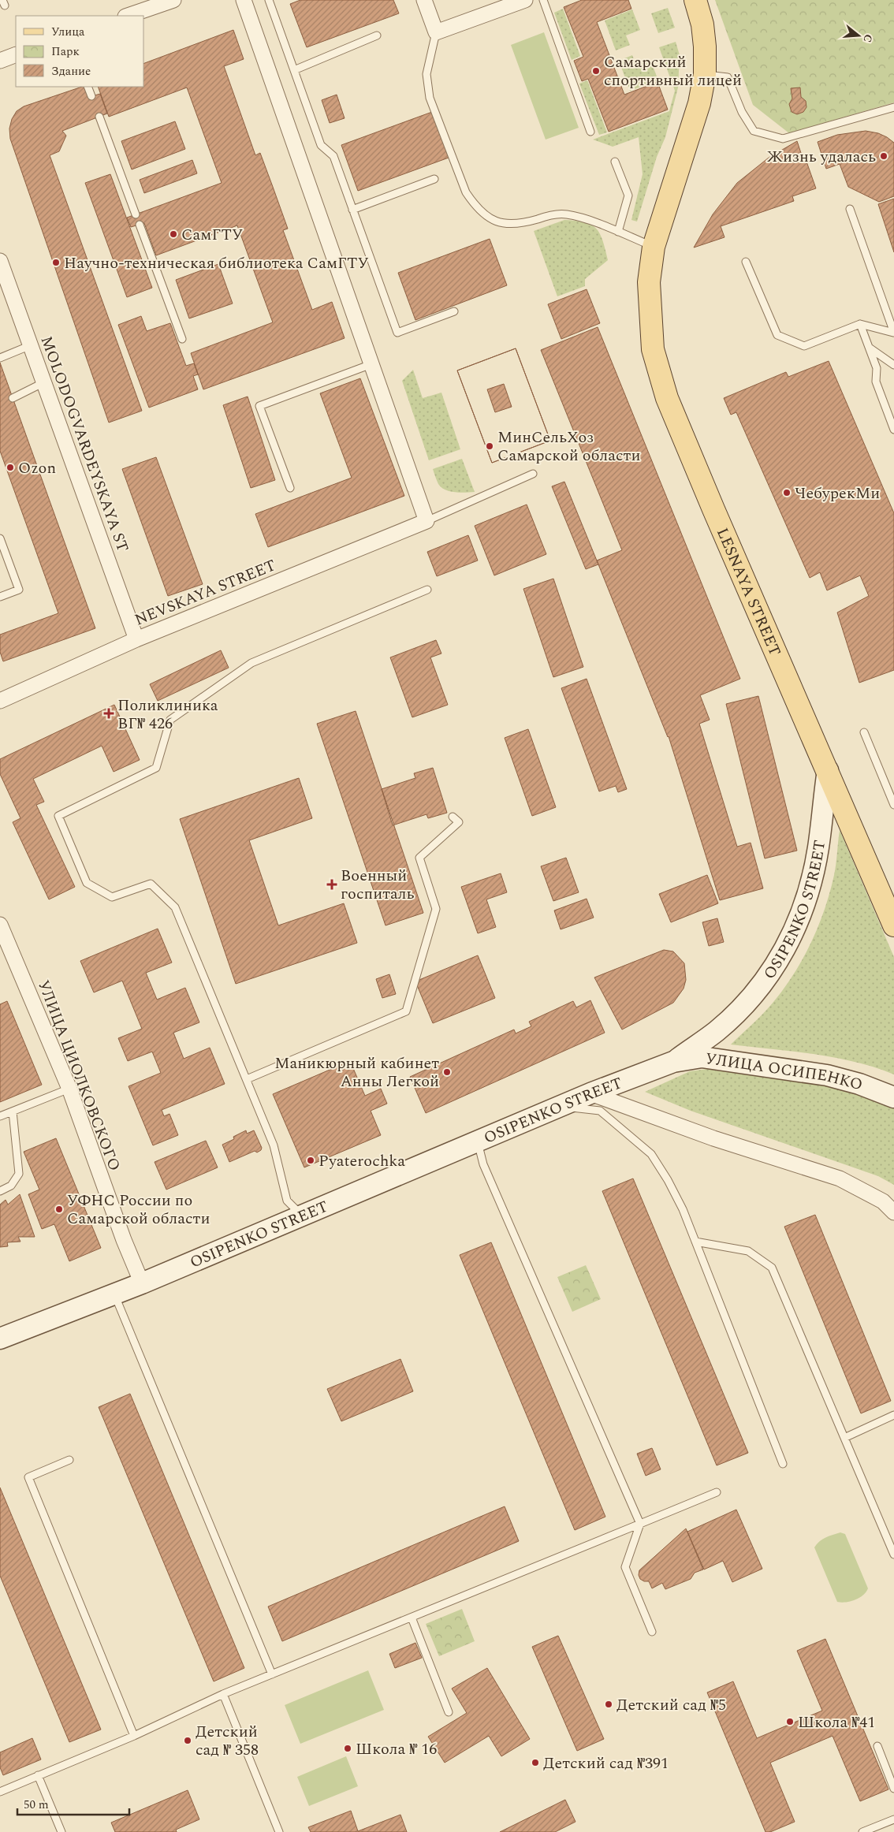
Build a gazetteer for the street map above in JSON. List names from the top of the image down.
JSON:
{
  "streets": {
    "main road": ["LESNAYA STREET", "OSIPENKO STREET", "УЛИЦА ОСИПЕНКО"],
    "street": ["MOLODOGVARDEYSKAYA ST", "NEVSKAYA STREET", "УЛИЦА ЦИОЛКОВСКОГО"]
  },
  "crossings": [
    ["MOLODOGVARDEYSKAYA ST", "NEVSKAYA STREET"],
    ["LESNAYA STREET", "OSIPENKO STREET"],
    ["OSIPENKO STREET", "УЛИЦА ОСИПЕНКО"],
    ["OSIPENKO STREET", "УЛИЦА ЦИОЛКОВСКОГО"]
  ],
  "places": {
    "other": [
      "Самарский спортивный лицей",
      "Жизнь удалась",
      "СамГТУ",
      "Научно-техническая библиотека СамГТУ",
      "МинСельХоз Самарской области",
      "Ozon",
      "ЧебурекМи",
      "Маникюрный кабинет Анны Легкой",
      "Pyaterochka",
      "УФНС России по Самарской области",
      "Детский сад №5",
      "Школа №41",
      "Детский сад № 358",
      "Школа № 16",
      "Детский сад №391"
    ],
    "health": ["Поликлиника ВГ№ 426", "Военный госпиталь"]
  },
  "legend": ["Улица", "Парк", "Здание"],
  "scale_bar": "50 m",
  "north": "right"
}
